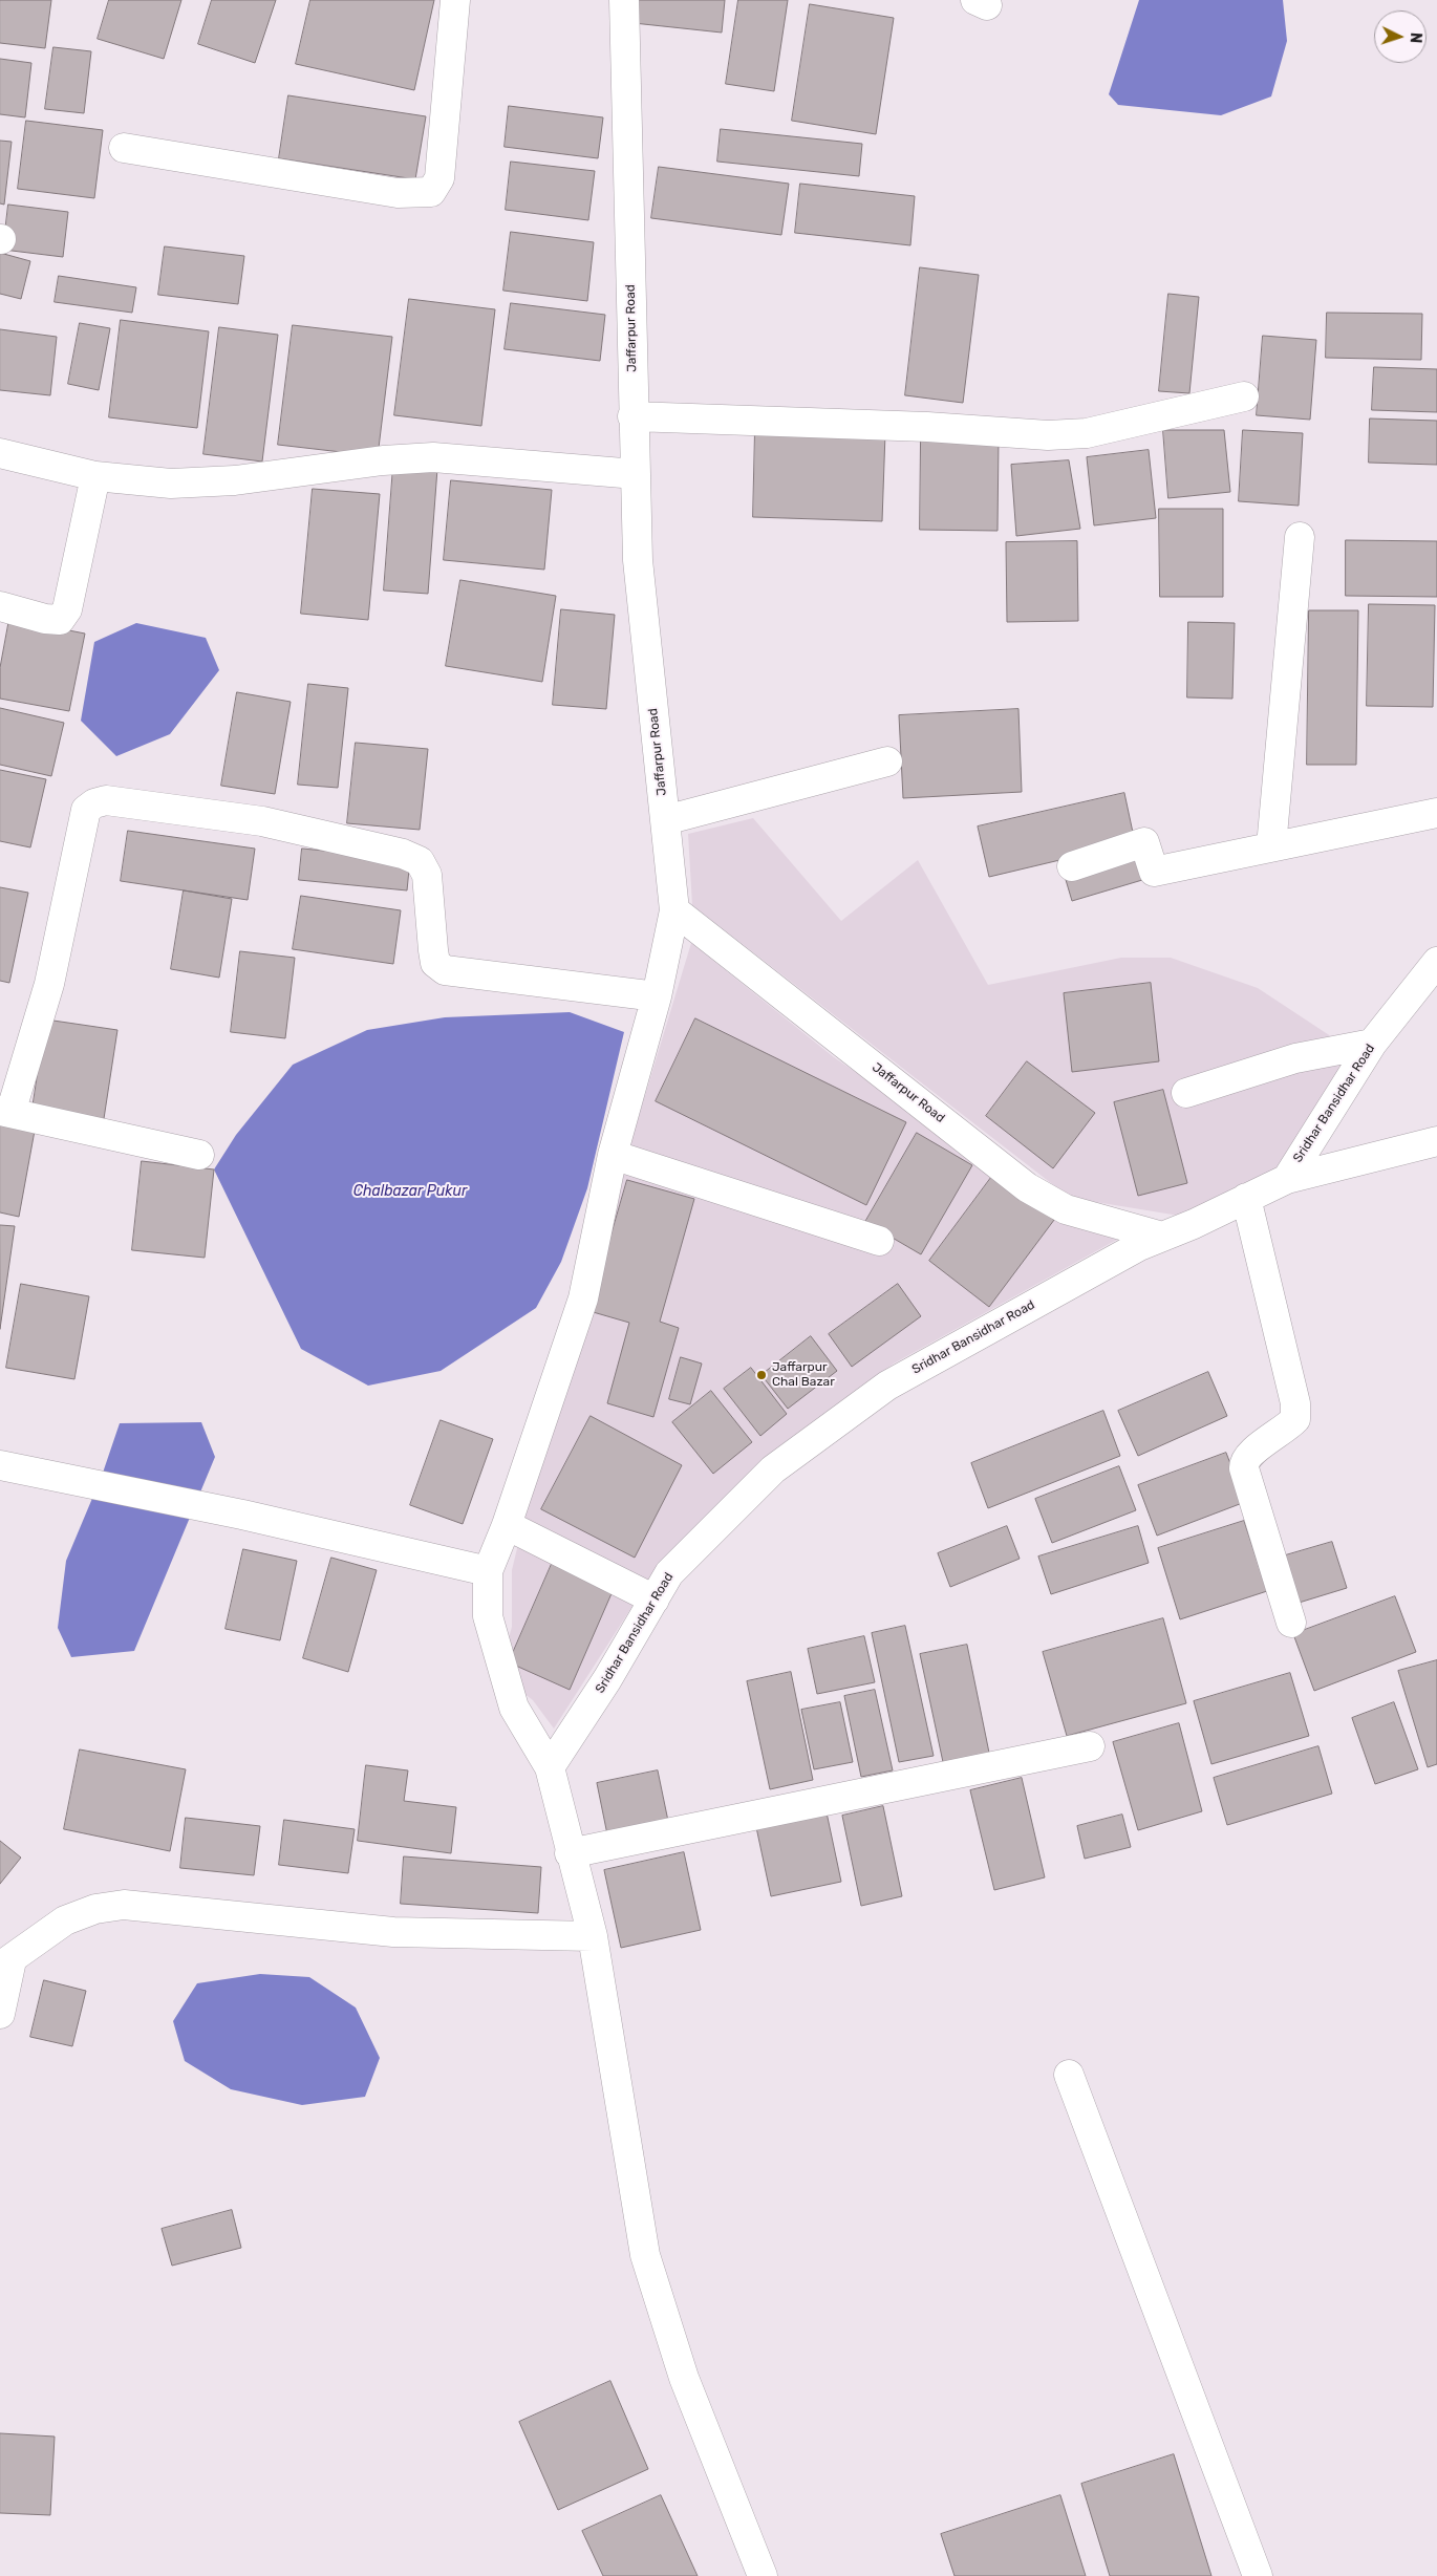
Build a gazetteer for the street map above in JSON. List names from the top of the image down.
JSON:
{
  "streets": {
    "street": ["Jaffarpur Road", "Sridhar Bansidhar Road"]
  },
  "crossings": [
    ["Jaffarpur Road", "Sridhar Bansidhar Road"]
  ],
  "water": ["Chalbazar Pukur"],
  "places": ["Jaffarpur Chal Bazar"],
  "north": "right"
}
